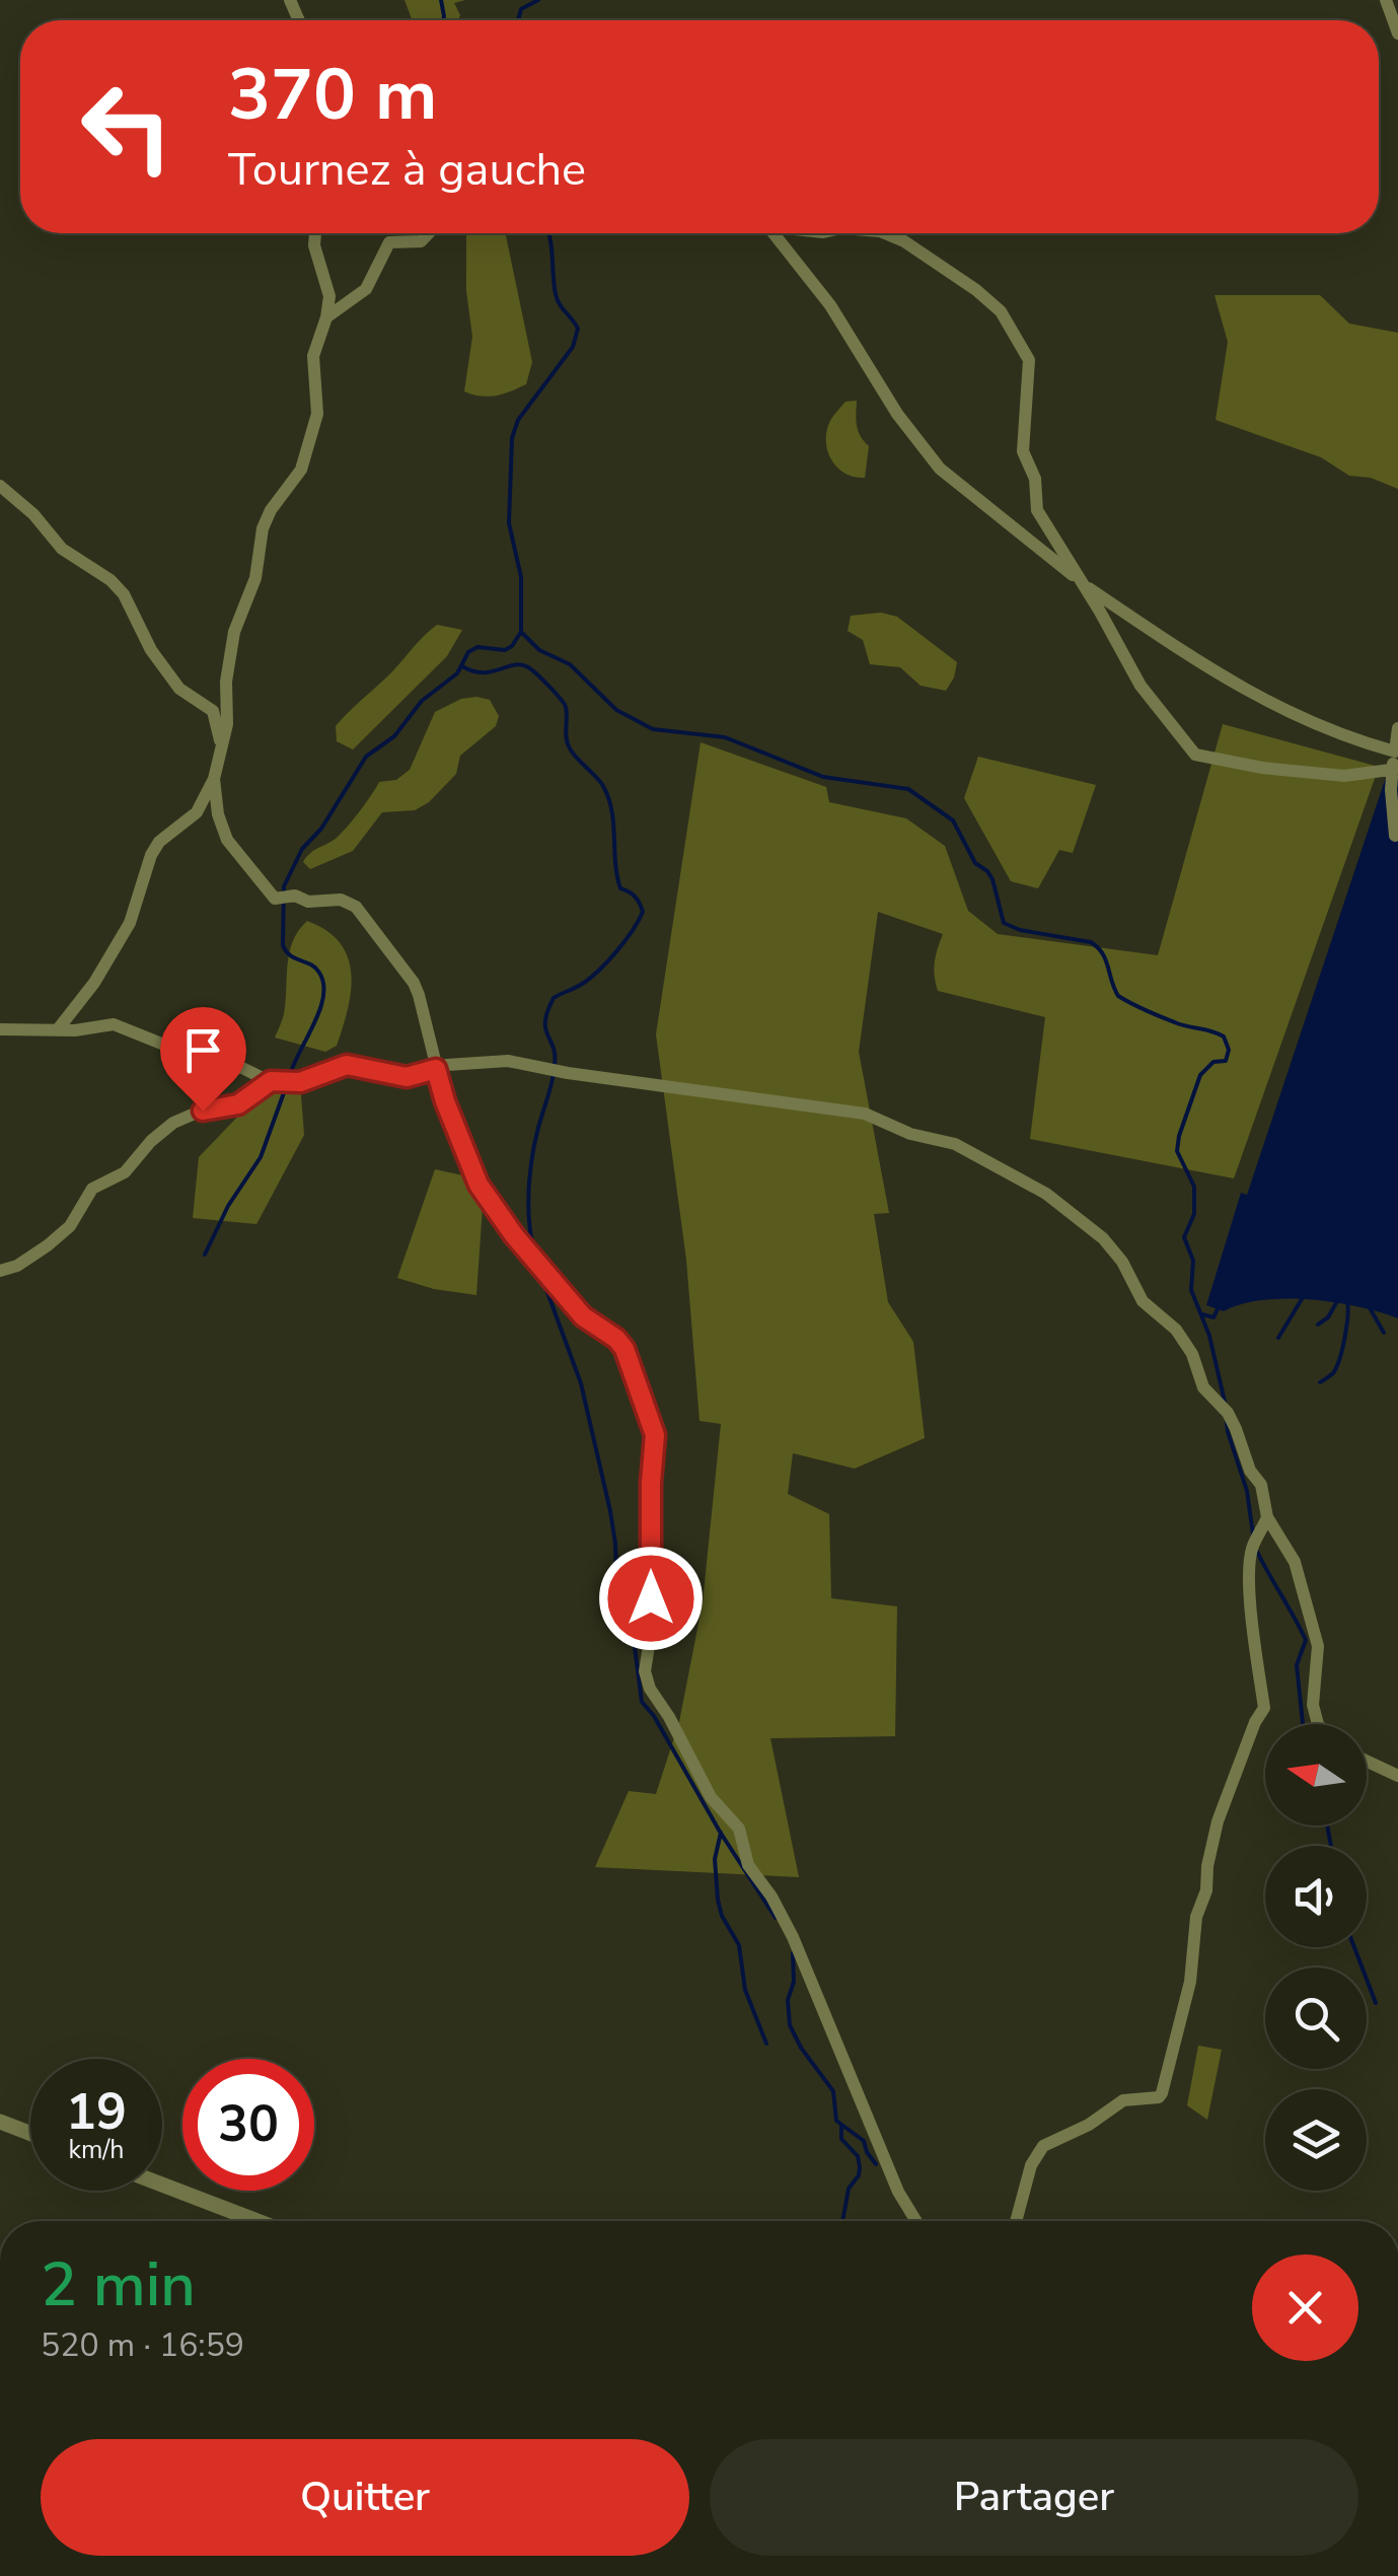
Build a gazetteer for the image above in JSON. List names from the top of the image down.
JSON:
{
  "north": "left",
  "page": {
    "turn": ["370 m", "Tournez à gauche"],
    "speed": "19 km/h",
    "limit": "30",
    "heading": ["2 min", "520 m · 16:59"],
    "buttons": ["Quitter", "Partager"]
  }
}
